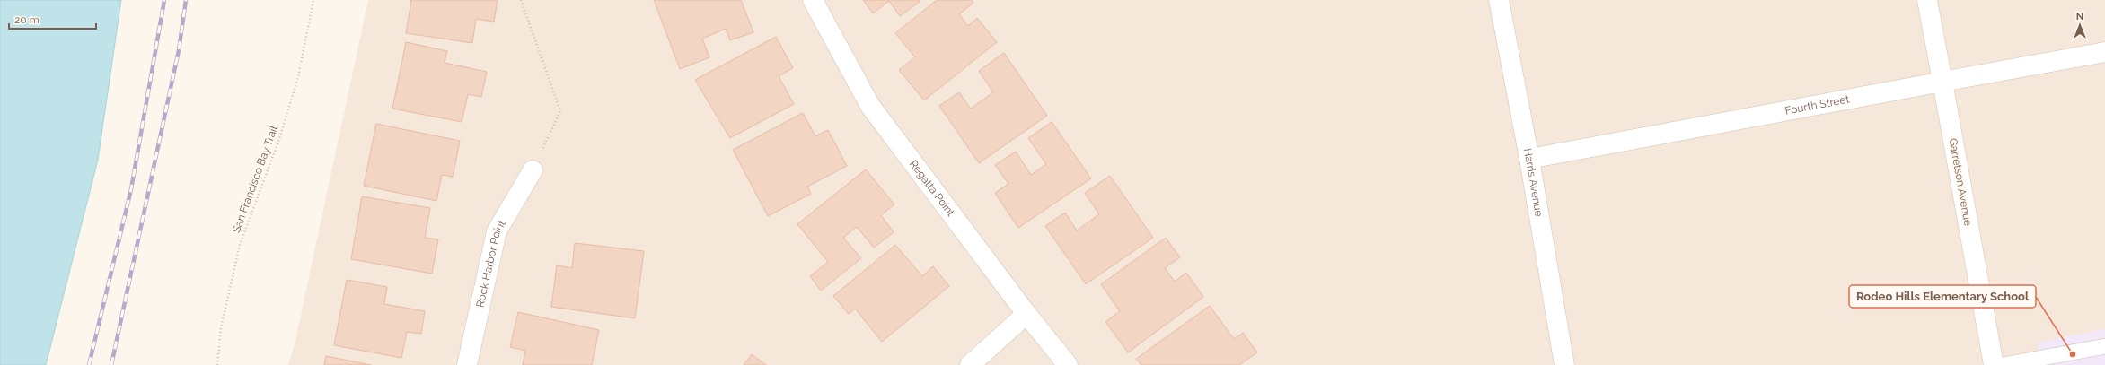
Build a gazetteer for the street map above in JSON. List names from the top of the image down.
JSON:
{
  "streets": {
    "street": [
      "Fourth Street",
      "Harris Avenue",
      "Garretson Avenue",
      "Regatta Point",
      "Rock Harbor Point"
    ],
    "path": ["San Francisco Bay Trail"]
  },
  "crossings": [
    ["Fourth Street", "Harris Avenue"],
    ["Fourth Street", "Garretson Avenue"]
  ],
  "places": ["Rodeo Hills Elementary School"],
  "scale_bar": "20 m",
  "north": "top"
}
